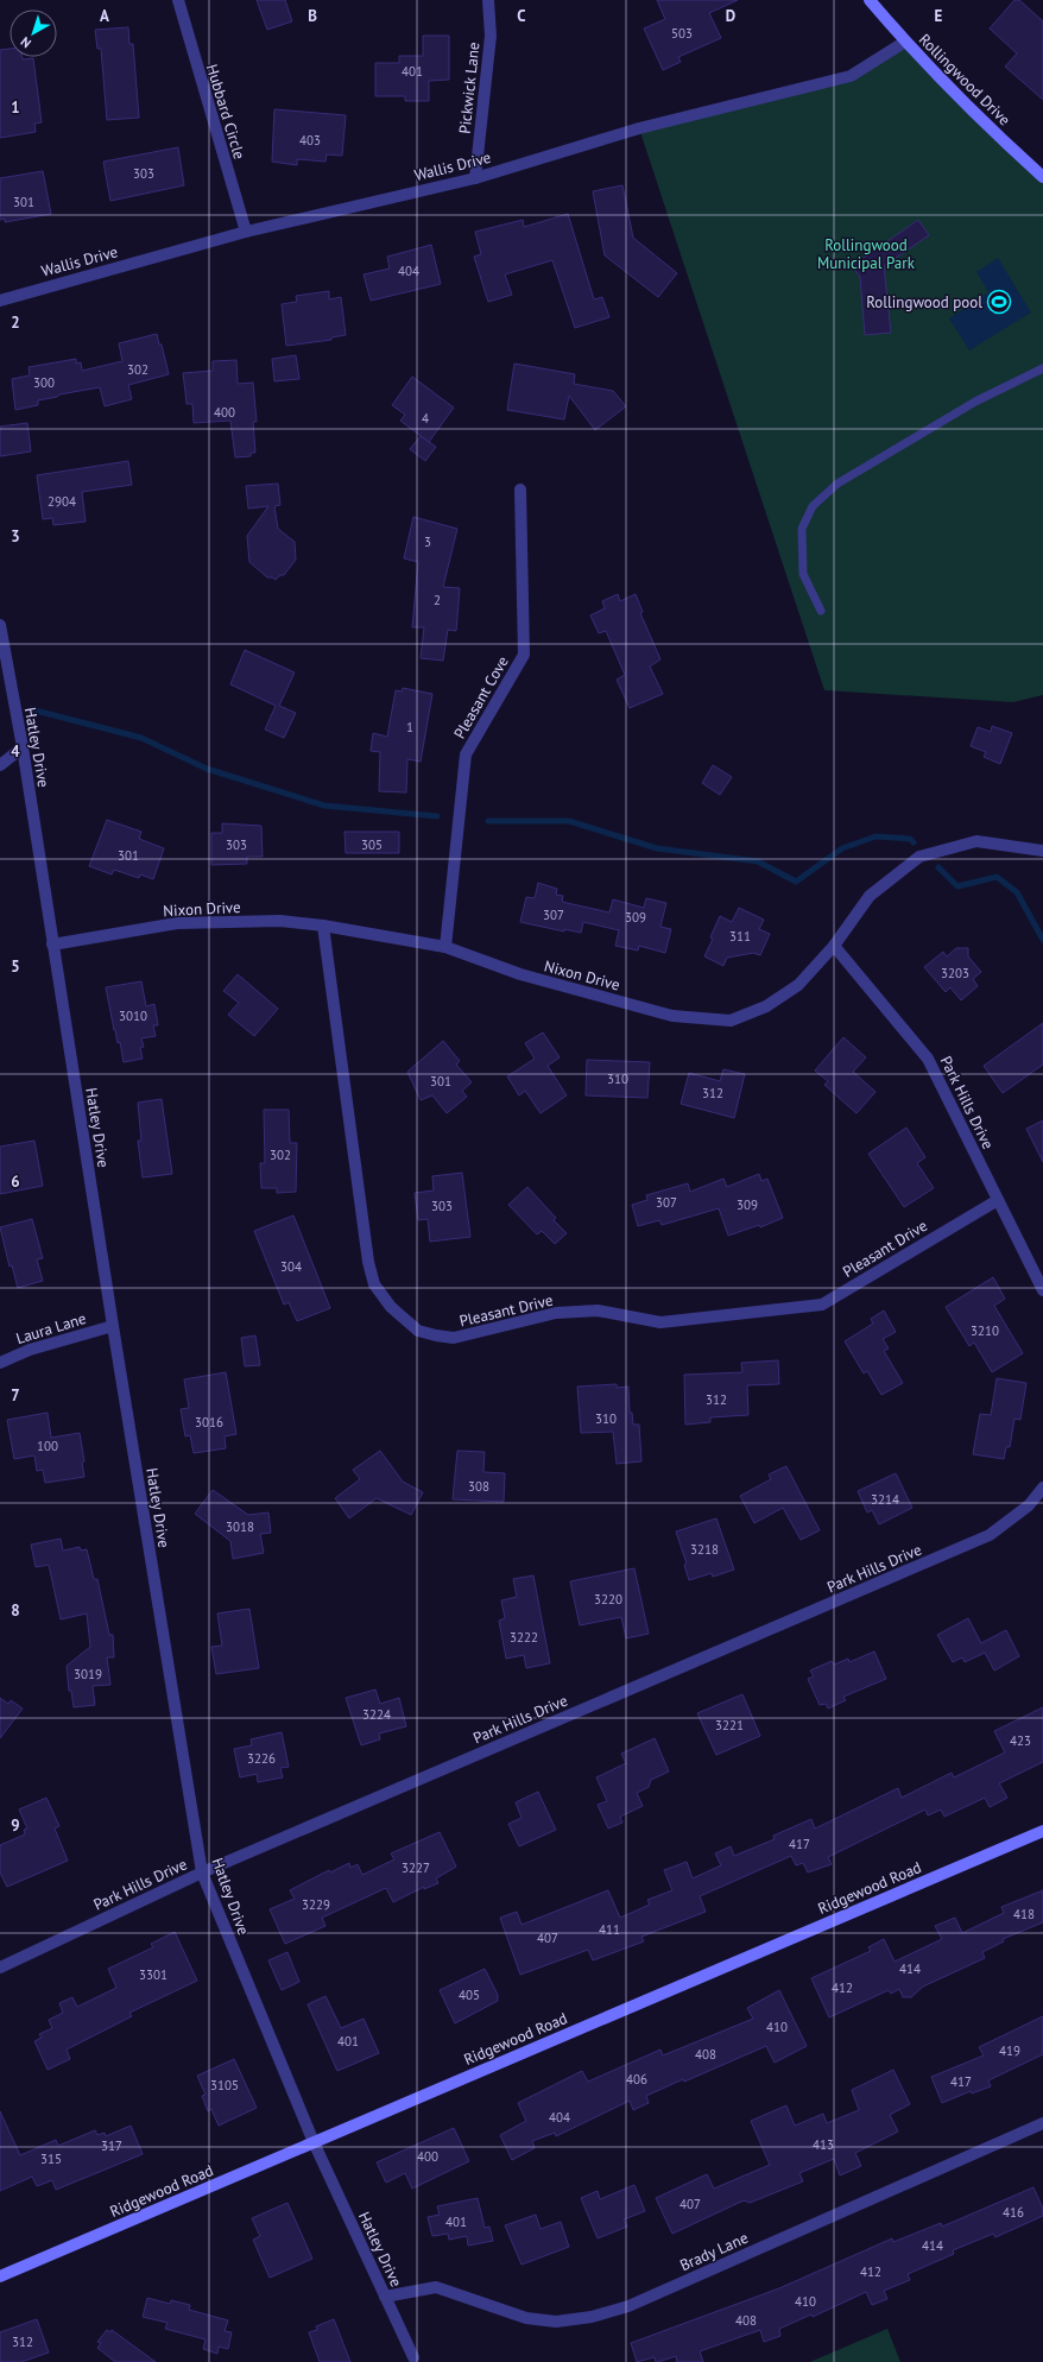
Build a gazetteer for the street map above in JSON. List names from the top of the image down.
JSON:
{
  "streets": {
    "street": [
      "Rollingwood Drive",
      "Pickwick Lane",
      "Hubbard Circle",
      "Wallis Drive",
      "Pleasant Cove",
      "Hatley Drive",
      "Nixon Drive",
      "Park Hills Drive",
      "Pleasant Drive",
      "Laura Lane",
      "Ridgewood Road",
      "Brady Lane"
    ]
  },
  "crossings": [
    ["Rollingwood Drive", "Wallis Drive"],
    ["Pickwick Lane", "Wallis Drive"],
    ["Hubbard Circle", "Wallis Drive"],
    ["Pleasant Cove", "Nixon Drive"],
    ["Hatley Drive", "Nixon Drive"],
    ["Hatley Drive", "Park Hills Drive"],
    ["Hatley Drive", "Laura Lane"],
    ["Hatley Drive", "Ridgewood Road"],
    ["Hatley Drive", "Brady Lane"],
    ["Nixon Drive", "Park Hills Drive"],
    ["Nixon Drive", "Pleasant Drive"],
    ["Park Hills Drive", "Pleasant Drive"]
  ],
  "parks": ["Rollingwood Municipal Park"],
  "places": {
    "sports": ["Rollingwood pool"]
  },
  "house_numbers": [
    "503",
    "401",
    "403",
    "303",
    "301",
    "404",
    "302",
    "300",
    "400",
    "4",
    "2904",
    "3",
    "2",
    "1",
    "303",
    "305",
    "301",
    "307",
    "309",
    "311",
    "3203",
    "3010",
    "310",
    "301",
    "312",
    "302",
    "307",
    "309",
    "303",
    "304",
    "3210",
    "312",
    "310",
    "3016",
    "100",
    "308",
    "3214",
    "3018",
    "3218",
    "3220",
    "3222",
    "3019",
    "3224",
    "3221",
    "423",
    "3226",
    "417",
    "3227",
    "3229",
    "418",
    "411",
    "407",
    "414",
    "3301",
    "412",
    "405",
    "410",
    "401",
    "419",
    "408",
    "406",
    "417",
    "3105",
    "404",
    "413",
    "317",
    "400",
    "315",
    "407",
    "416",
    "401",
    "414",
    "412",
    "410",
    "408",
    "312"
  ],
  "north": "bottom left",
  "grid": {
    "columns": [
      "A",
      "B",
      "C",
      "D",
      "E"
    ],
    "rows": [
      "1",
      "2",
      "3",
      "4",
      "5",
      "6",
      "7",
      "8",
      "9"
    ]
  }
}
